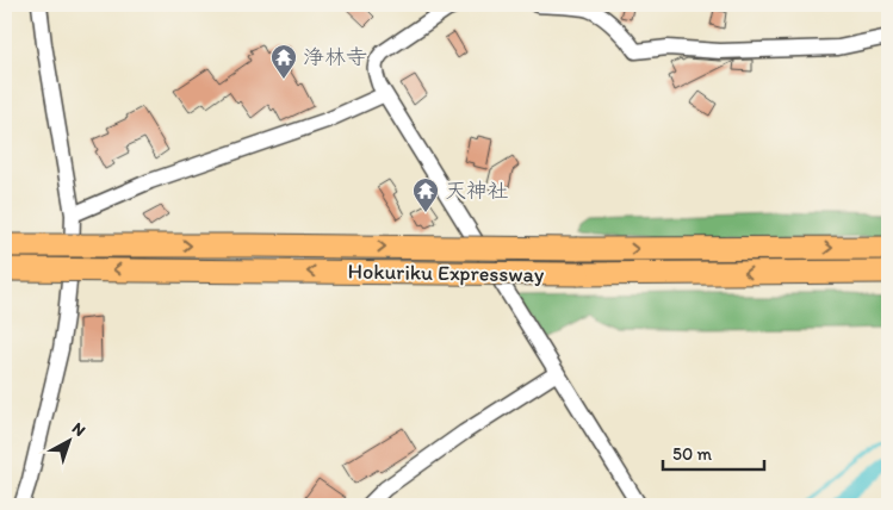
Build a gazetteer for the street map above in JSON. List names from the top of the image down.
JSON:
{
  "streets": {
    "highway": ["Hokuriku Expressway"]
  },
  "places": {
    "temple": ["浄林寺", "天神社"]
  },
  "scale_bar": "50 m",
  "north": "top right"
}
